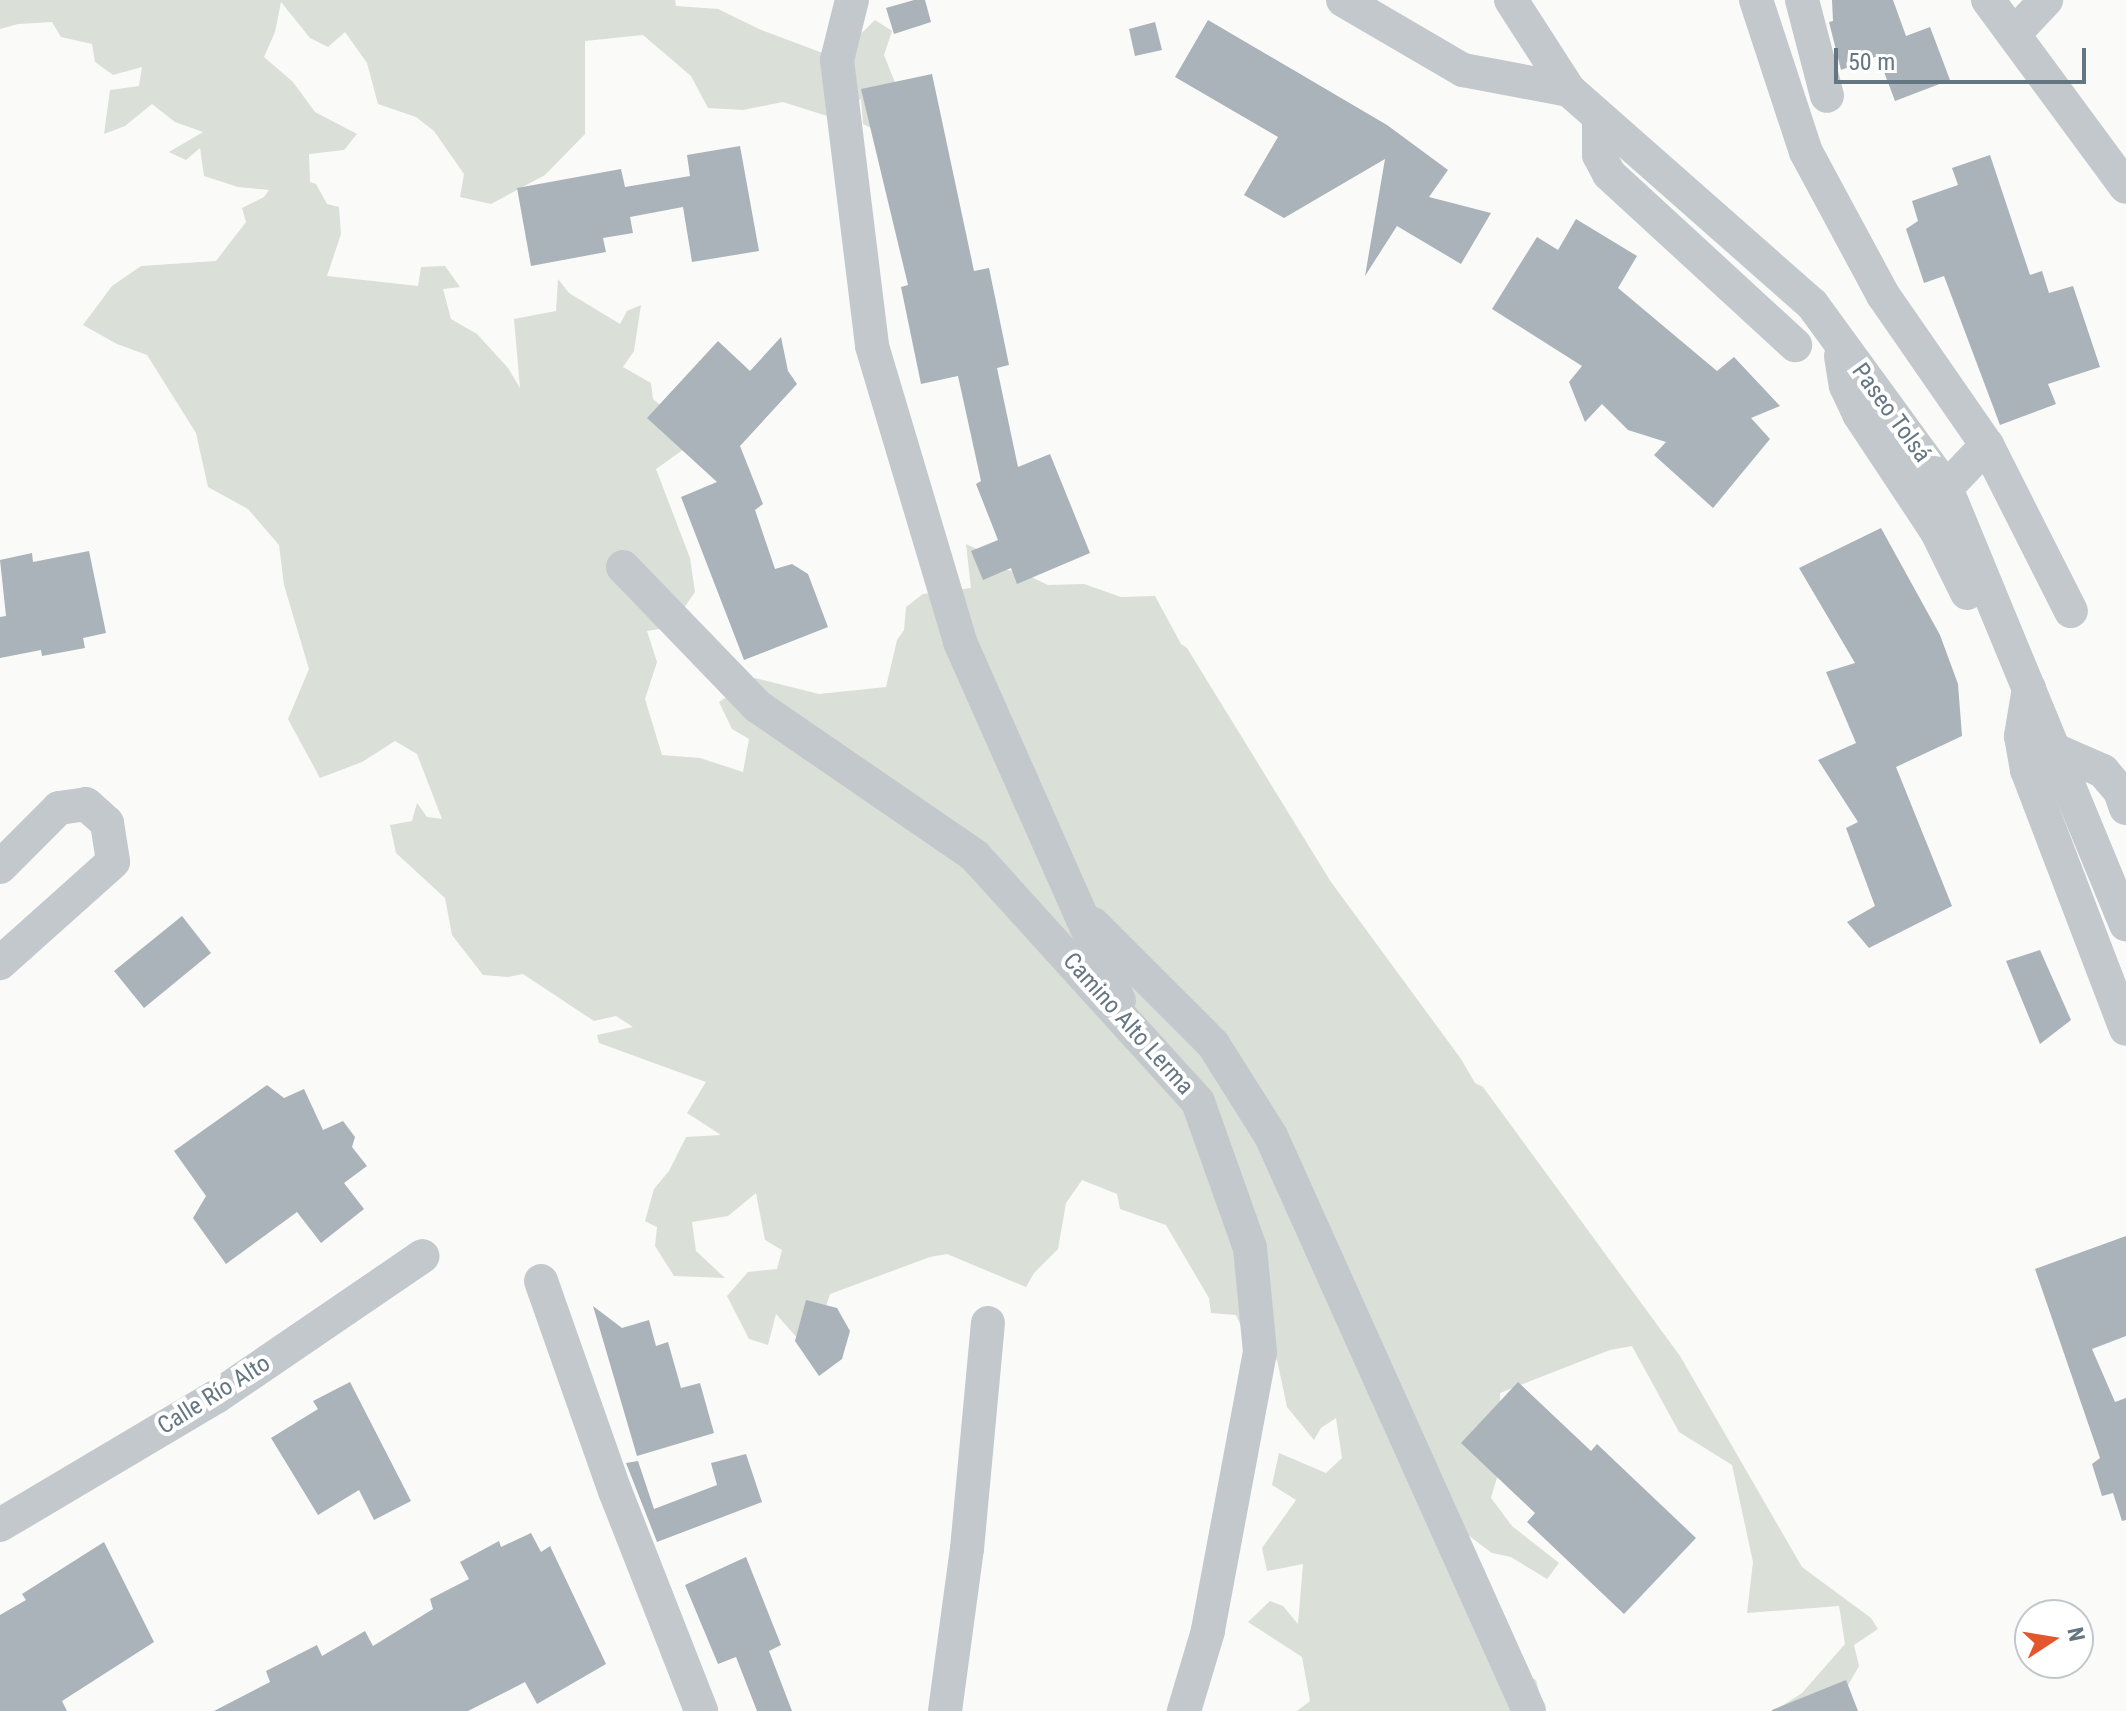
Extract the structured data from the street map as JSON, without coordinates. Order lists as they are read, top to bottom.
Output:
{
  "streets": {
    "street": ["Paseo Tolsá", "Camino Alto Lerma", "Calle Río Alto"]
  },
  "scale_bar": "50 m",
  "north": "right"
}
